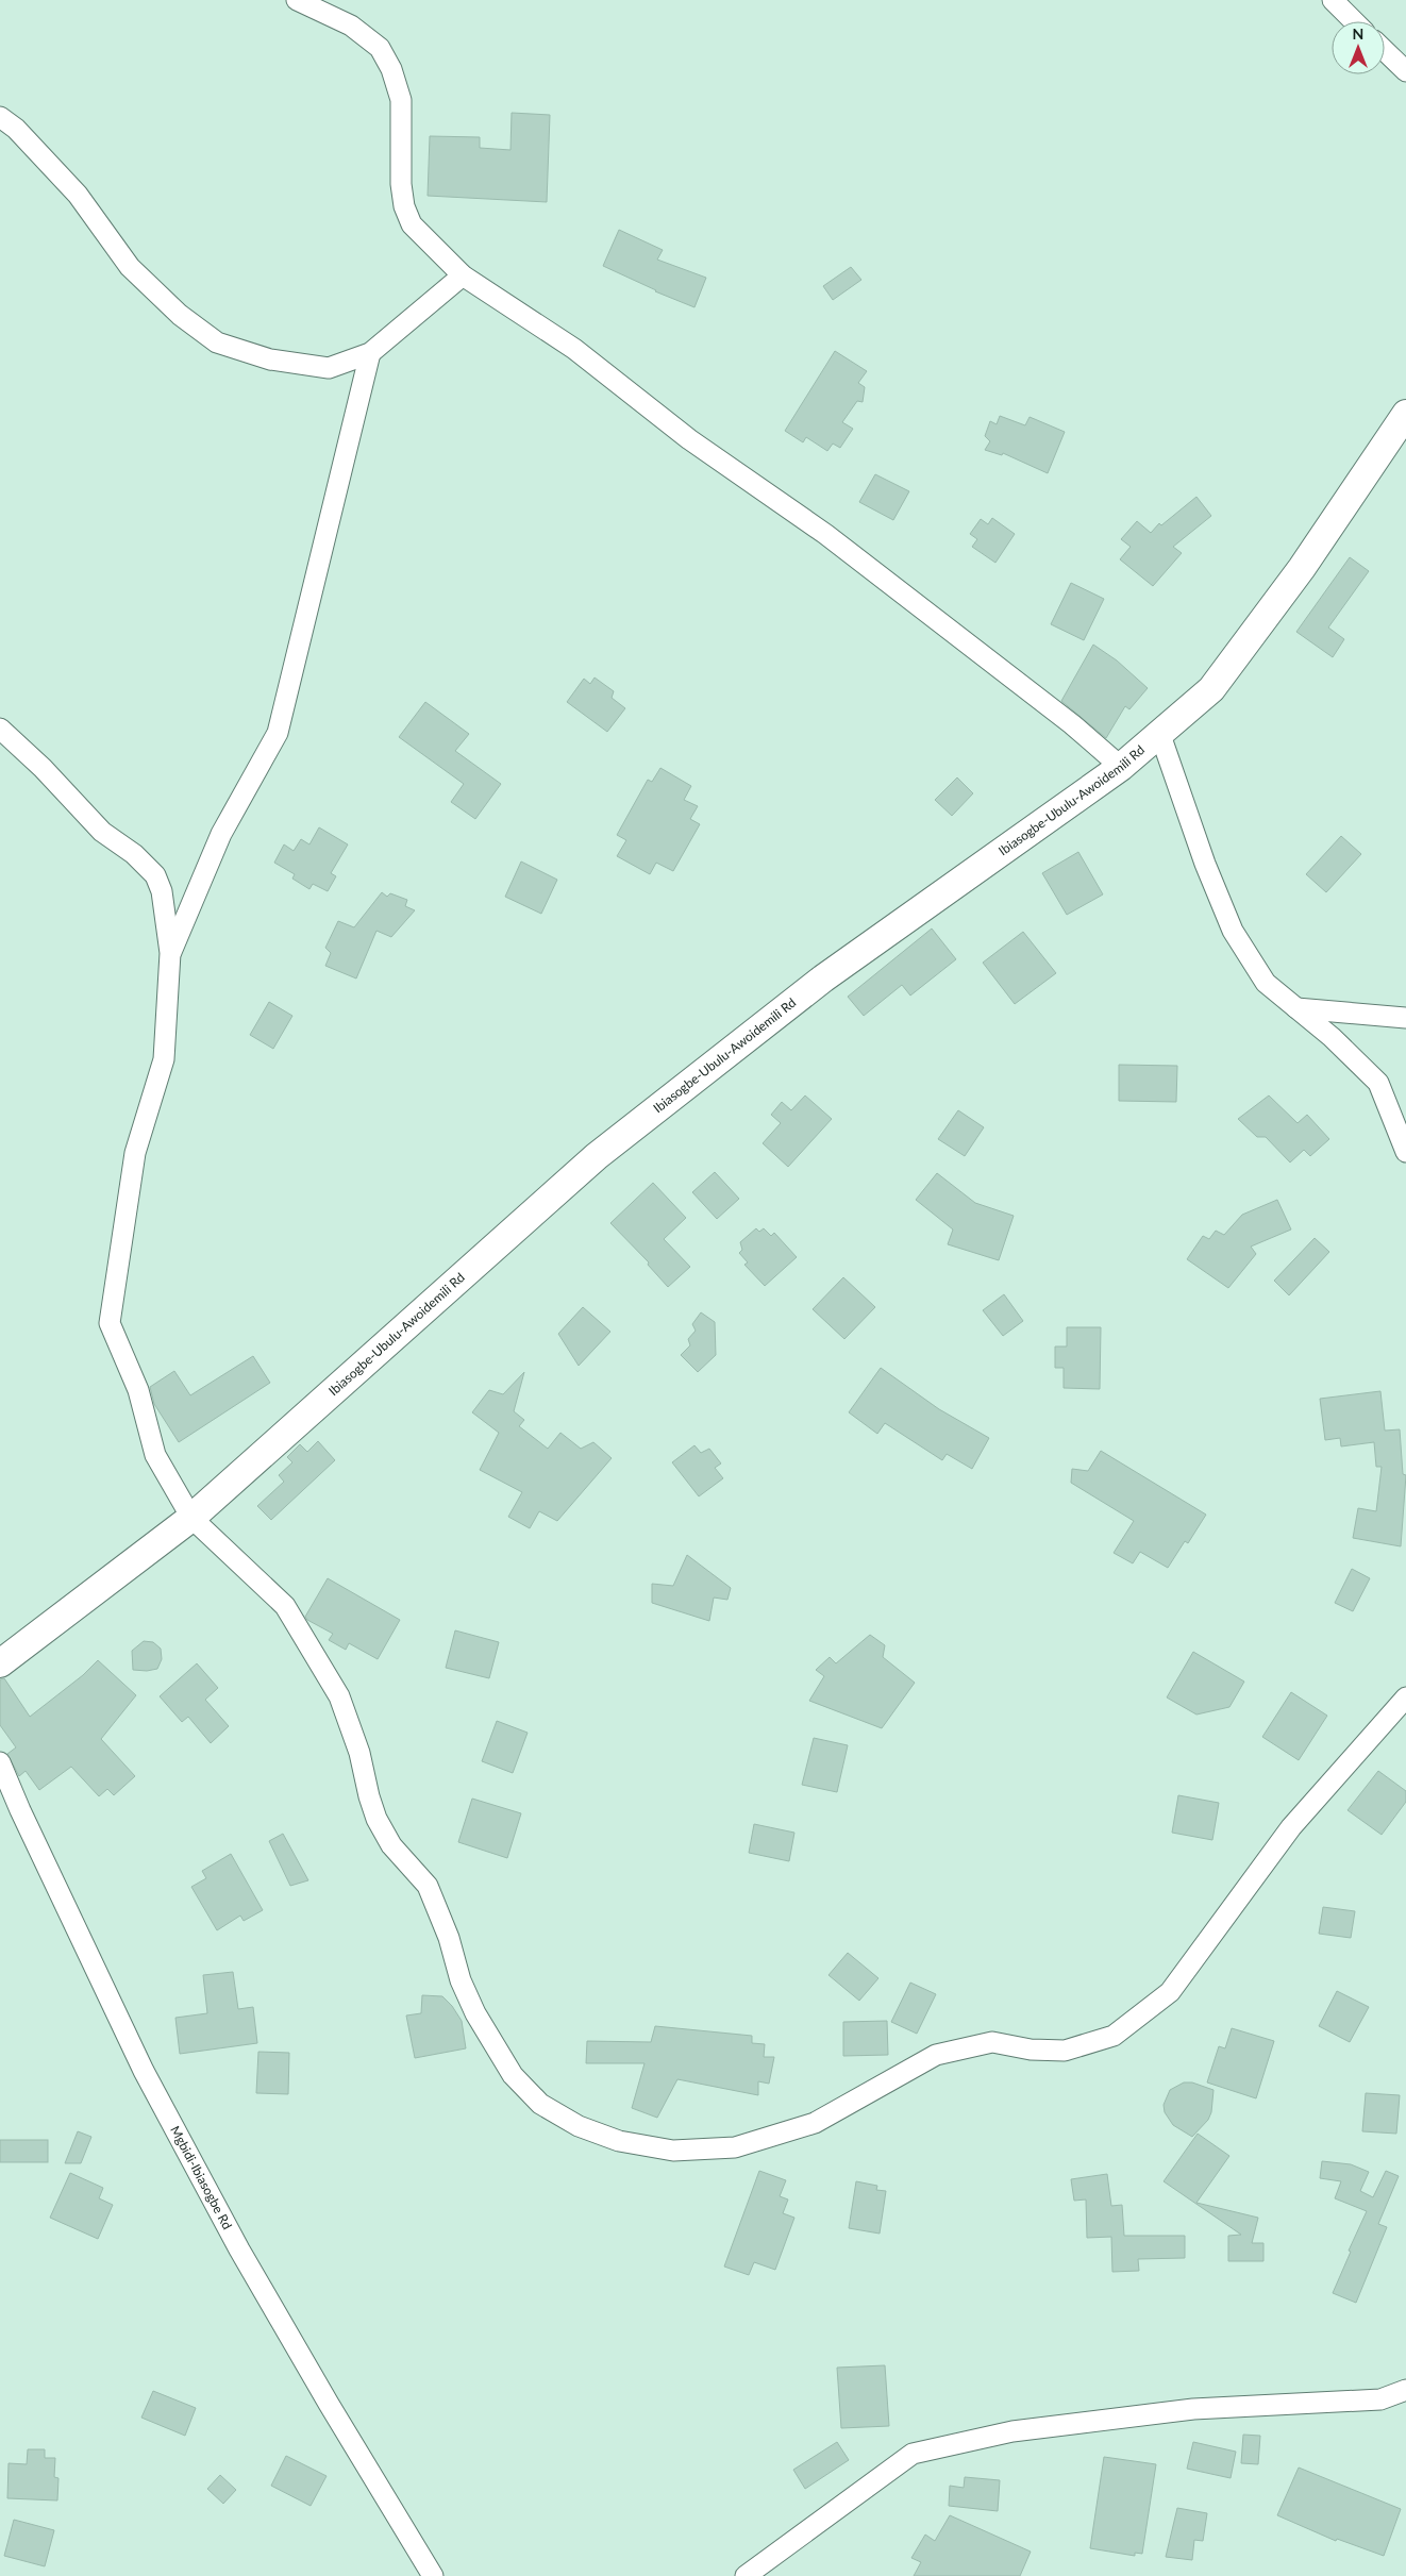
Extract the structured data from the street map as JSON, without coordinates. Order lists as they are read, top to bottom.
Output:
{
  "streets": {
    "street": ["Ibiasogbe-Ubulu-Awoidemili Rd", "Mgbidi-Ibiasogbe Rd"]
  },
  "north": "top"
}
